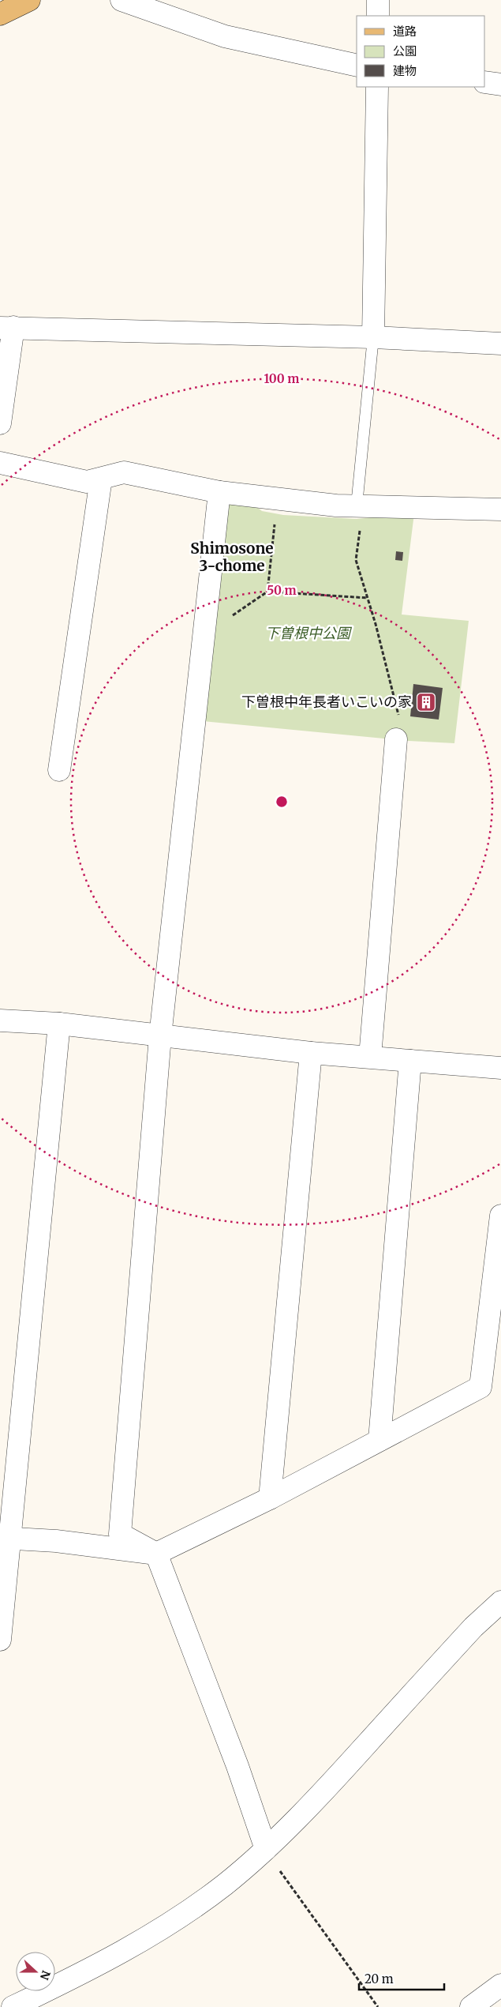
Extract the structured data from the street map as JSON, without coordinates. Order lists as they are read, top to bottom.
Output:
{
  "districts": ["Shimosone 3-chome"],
  "parks": ["下曽根中公園"],
  "places": {
    "building": ["下曽根中年長者いこいの家"]
  },
  "legend": ["道路", "公園", "建物"],
  "scale_bar": "20 m",
  "north": "right",
  "rings": ["100 m", "50 m"]
}
